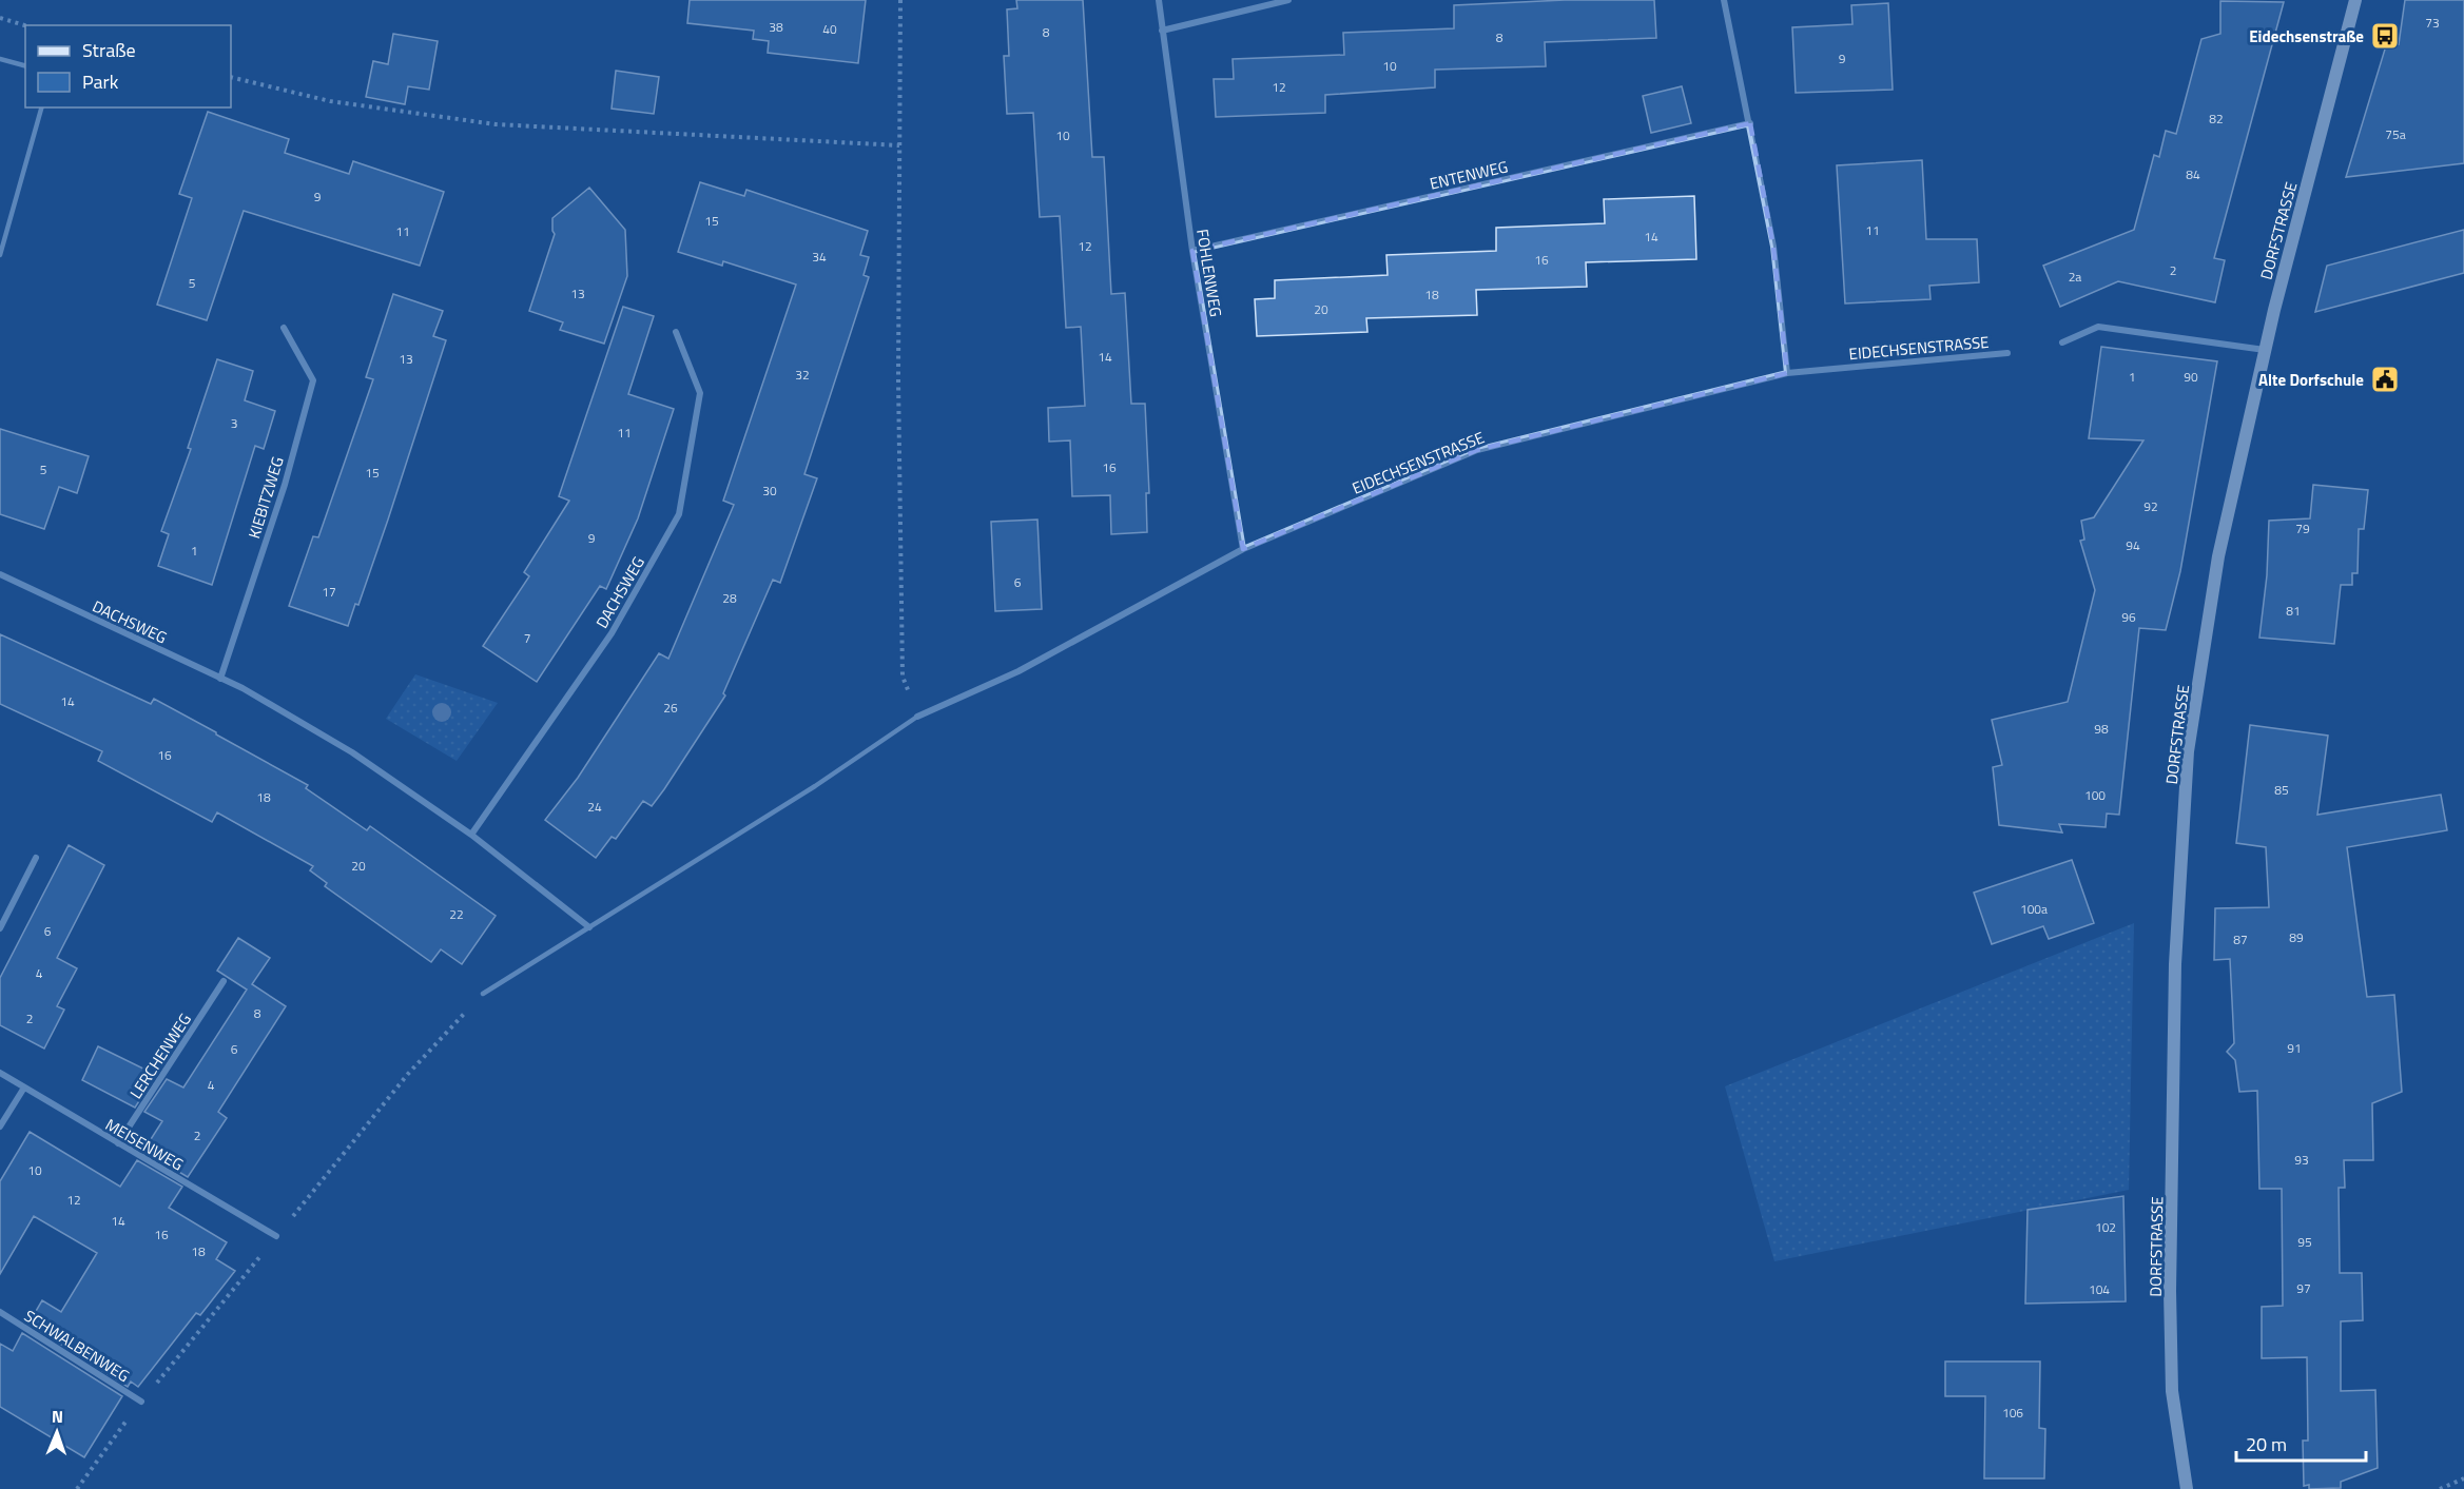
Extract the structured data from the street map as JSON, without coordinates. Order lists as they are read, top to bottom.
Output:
{
  "streets": {
    "main road": ["DORFSTRASSE"],
    "street": [
      "ENTENWEG",
      "FOHLENWEG",
      "EIDECHSENSTRASSE",
      "KIEBITZWEG",
      "DACHSWEG",
      "LERCHENWEG",
      "MEISENWEG",
      "SCHWALBENWEG"
    ]
  },
  "crossings": [
    ["ENTENWEG", "FOHLENWEG"],
    ["FOHLENWEG", "EIDECHSENSTRASSE"],
    ["KIEBITZWEG", "DACHSWEG"],
    ["LERCHENWEG", "MEISENWEG"]
  ],
  "places": {
    "bus stop": ["Eidechsenstraße"],
    "public building": ["Alte Dorfschule"]
  },
  "house_numbers": [
    "73",
    "38",
    "40",
    "8",
    "8",
    "9",
    "10",
    "12",
    "82",
    "75a",
    "10",
    "84",
    "9",
    "15",
    "11",
    "11",
    "14",
    "12",
    "34",
    "16",
    "2",
    "2a",
    "5",
    "13",
    "18",
    "20",
    "14",
    "13",
    "32",
    "1",
    "90",
    "3",
    "11",
    "16",
    "5",
    "15",
    "30",
    "92",
    "79",
    "9",
    "94",
    "1",
    "6",
    "17",
    "28",
    "81",
    "96",
    "7",
    "14",
    "26",
    "98",
    "16",
    "85",
    "100",
    "18",
    "24",
    "20",
    "100a",
    "22",
    "6",
    "89",
    "87",
    "4",
    "8",
    "2",
    "91",
    "6",
    "4",
    "2",
    "93",
    "10",
    "12",
    "14",
    "102",
    "16",
    "95",
    "18",
    "97",
    "104",
    "106"
  ],
  "legend": ["Straße", "Park"],
  "scale_bar": "20 m",
  "north": "top"
}
